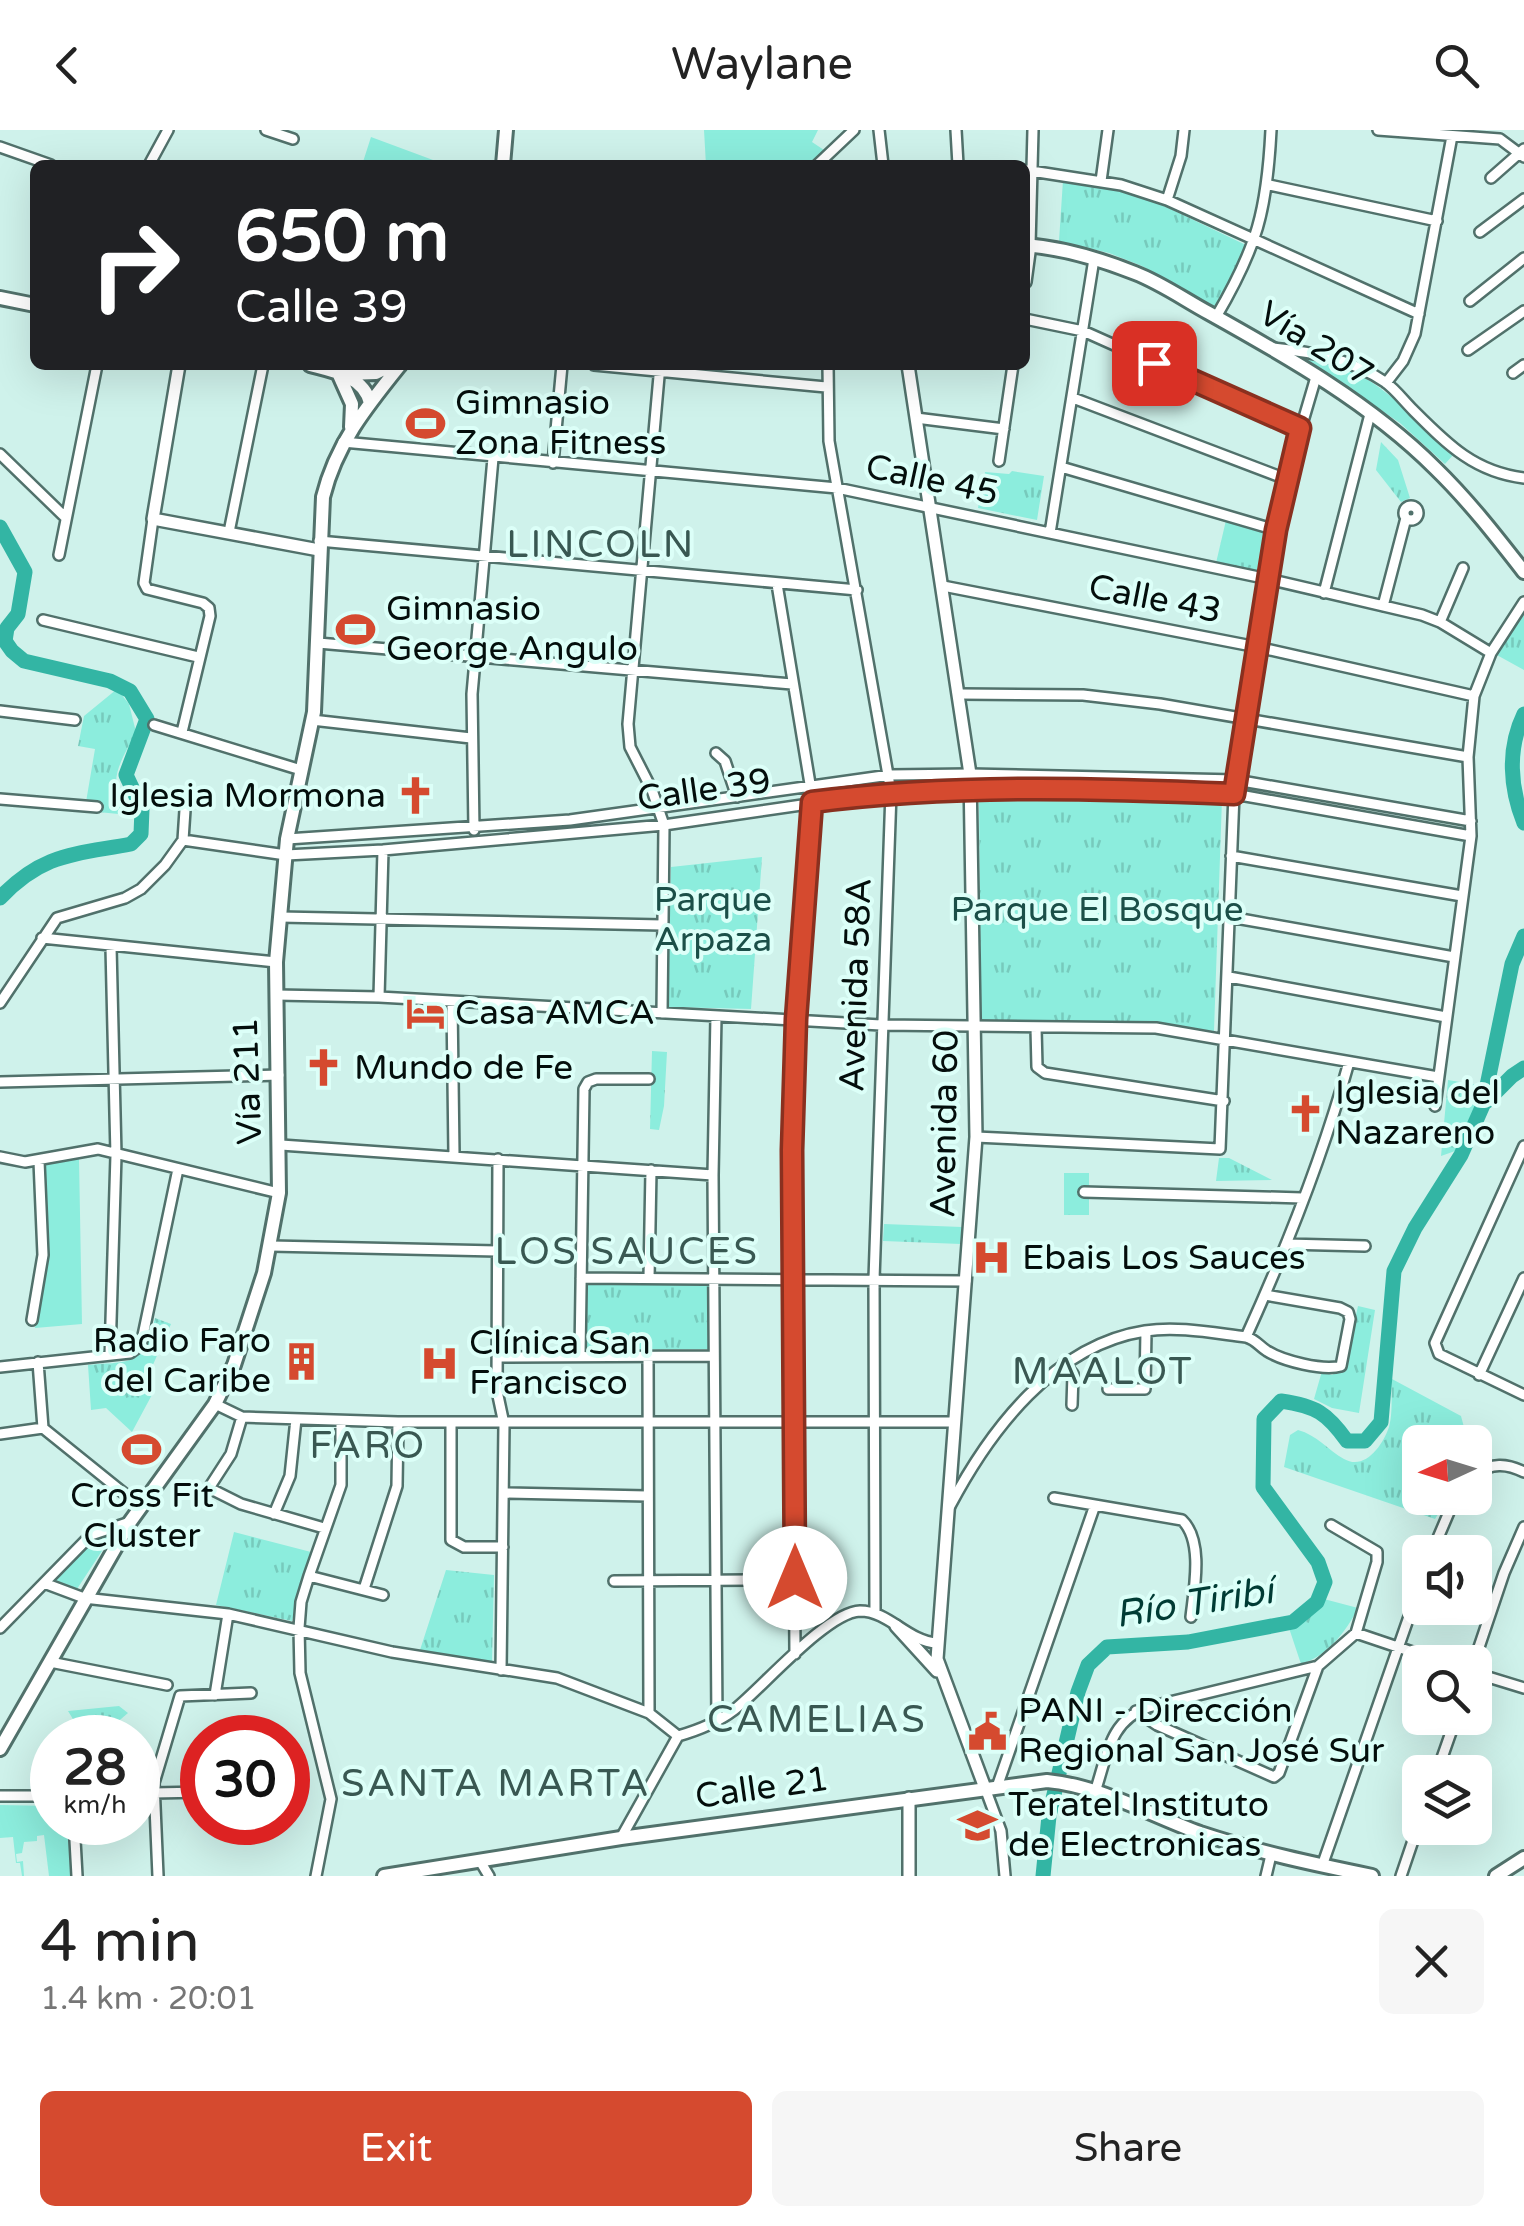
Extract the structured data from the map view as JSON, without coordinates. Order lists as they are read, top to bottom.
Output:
{
  "streets": {
    "main road": ["Vía 207", "Vía 211", "Calle 21"],
    "street": [
      "Calle 45",
      "Calle 43",
      "Calle 39",
      "Avenida 58A",
      "Avenida 60"
    ]
  },
  "crossings": [
    ["Calle 45", "Avenida 58A"],
    ["Calle 45", "Vía 211"],
    ["Calle 45", "Avenida 60"],
    ["Calle 43", "Avenida 60"],
    ["Calle 39", "Avenida 58A"],
    ["Calle 39", "Vía 211"],
    ["Calle 39", "Avenida 60"],
    ["Avenida 60", "Calle 21"]
  ],
  "districts": [
    "LINCOLN",
    "LOS SAUCES",
    "MAALOT",
    "FARO",
    "CAMELIAS",
    "SANTA MARTA"
  ],
  "water": ["Río Tiribí"],
  "parks": ["Parque Arpaza", "Parque El Bosque"],
  "places": {
    "sports": ["Gimnasio Zona Fitness", "Gimnasio George Angulo", "Cross Fit Cluster"],
    "church": ["Iglesia Mormona", "Mundo de Fe", "Iglesia del Nazareno"],
    "hotel": ["Casa AMCA"],
    "hospital": ["Ebais Los Sauces", "Clínica San Francisco"],
    "building": ["Radio Faro del Caribe"],
    "public building": ["PANI - Dirección Regional San José Sur"],
    "school or university": ["Teratel Instituto de Electronicas"]
  },
  "north": "left",
  "page": {
    "header": "Waylane",
    "turn": ["650 m", "Calle 39"],
    "speed": "28 km/h",
    "limit": "30",
    "heading": ["4 min", "1.4 km · 20:01"],
    "buttons": ["Exit", "Share"]
  }
}
